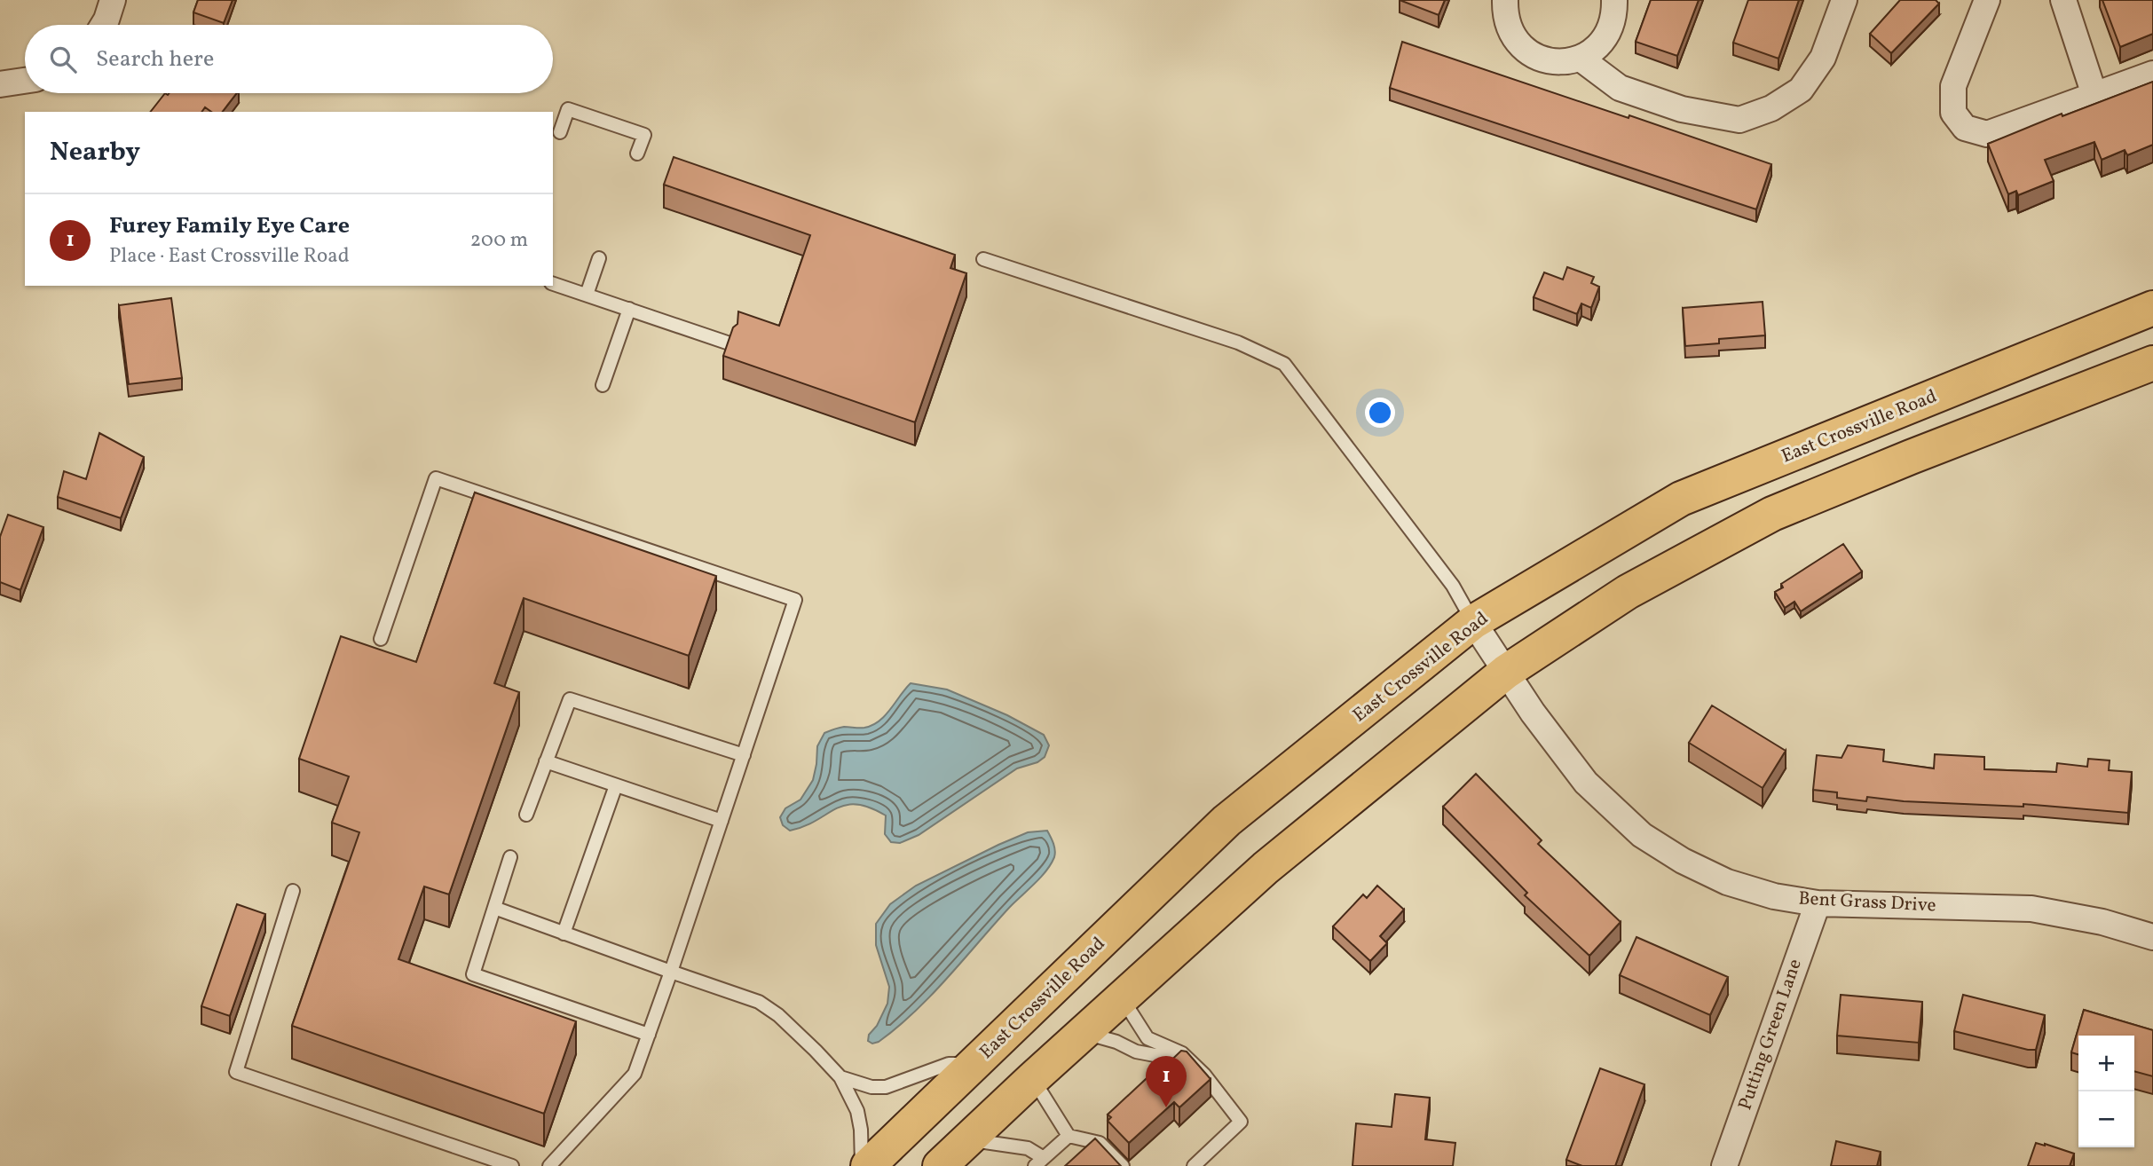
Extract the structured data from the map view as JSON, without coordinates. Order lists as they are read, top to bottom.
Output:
{
  "streets": {
    "main road": ["East Crossville Road"],
    "street": ["Bent Grass Drive", "Putting Green Lane"]
  },
  "crossings": [
    ["East Crossville Road", "Bent Grass Drive"],
    ["Bent Grass Drive", "Putting Green Lane"]
  ],
  "page": {
    "search": "Search here",
    "heading": "Nearby",
    "list": [
      {
        "mark": "1",
        "name": "Furey Family Eye Care",
        "note": "Place · East Crossville Road",
        "value": "200 m"
      }
    ],
    "map_buttons": ["+", "−"],
    "pins": "1"
  }
}
